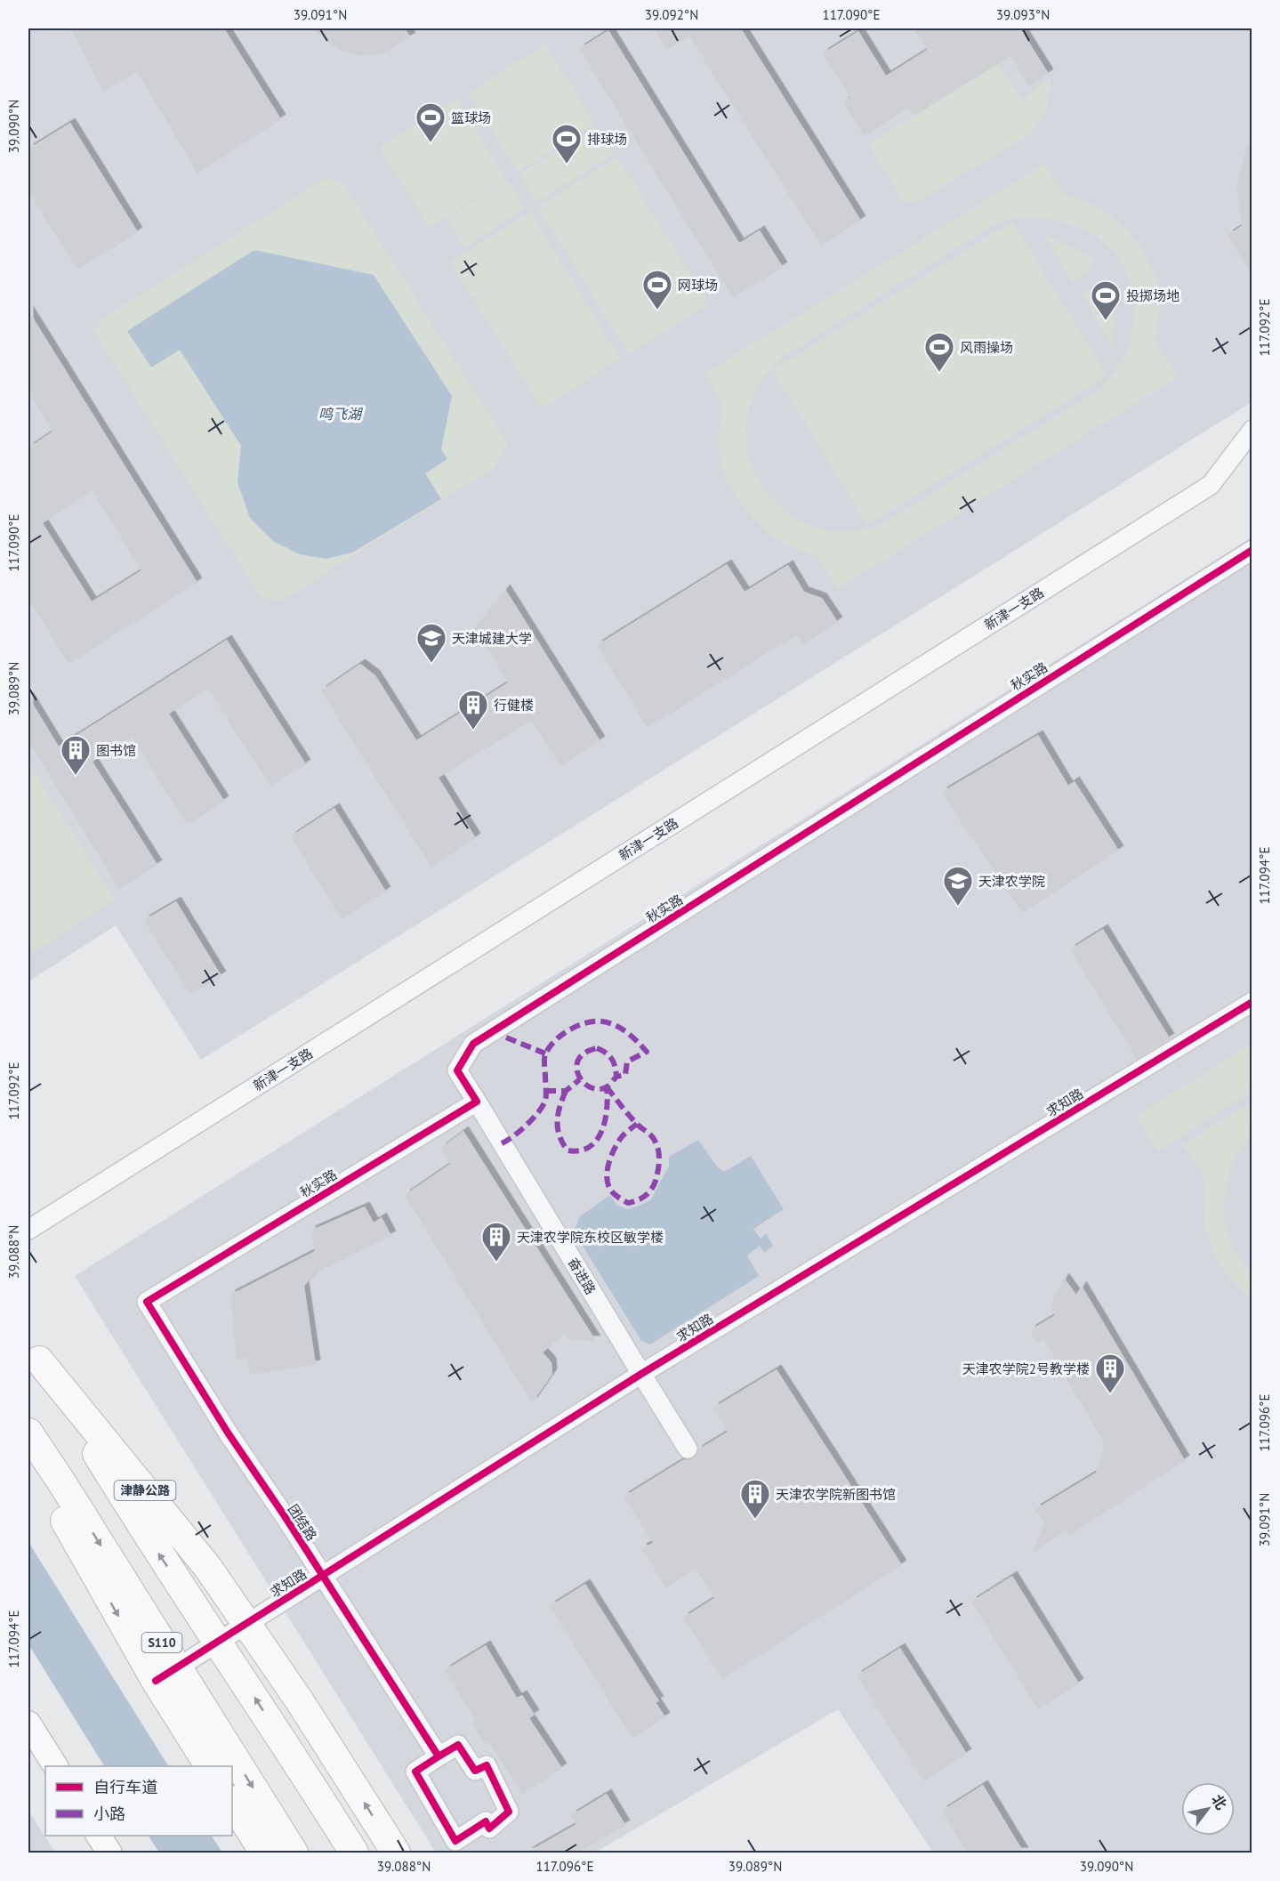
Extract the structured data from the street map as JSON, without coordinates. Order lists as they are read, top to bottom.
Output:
{
  "streets": {
    "highway": ["津静公路", "S110"],
    "street": [
      "新津一支路",
      "秋实路",
      "求知路",
      "奋进路",
      "团结路"
    ]
  },
  "crossings": [
    ["秋实路", "奋进路"],
    ["秋实路", "团结路"],
    ["求知路", "奋进路"],
    ["求知路", "津静公路"],
    ["求知路", "团结路"],
    ["求知路", "S110"]
  ],
  "water": ["鸣飞湖"],
  "places": {
    "sports": [
      "篮球场",
      "排球场",
      "网球场",
      "投掷场地",
      "风雨操场"
    ],
    "school or university": ["天津城建大学", "天津农学院"],
    "building": [
      "行健楼",
      "图书馆",
      "天津农学院东校区敏学楼",
      "天津农学院2号教学楼",
      "天津农学院新图书馆"
    ]
  },
  "legend": ["自行车道", "小路"],
  "north": "top right",
  "coordinates": [
    "39.091°N",
    "39.092°N",
    "117.090°E",
    "39.093°N",
    "39.090°N",
    "117.092°E",
    "39.089°N",
    "117.094°E",
    "39.088°N",
    "117.096°E"
  ]
}
